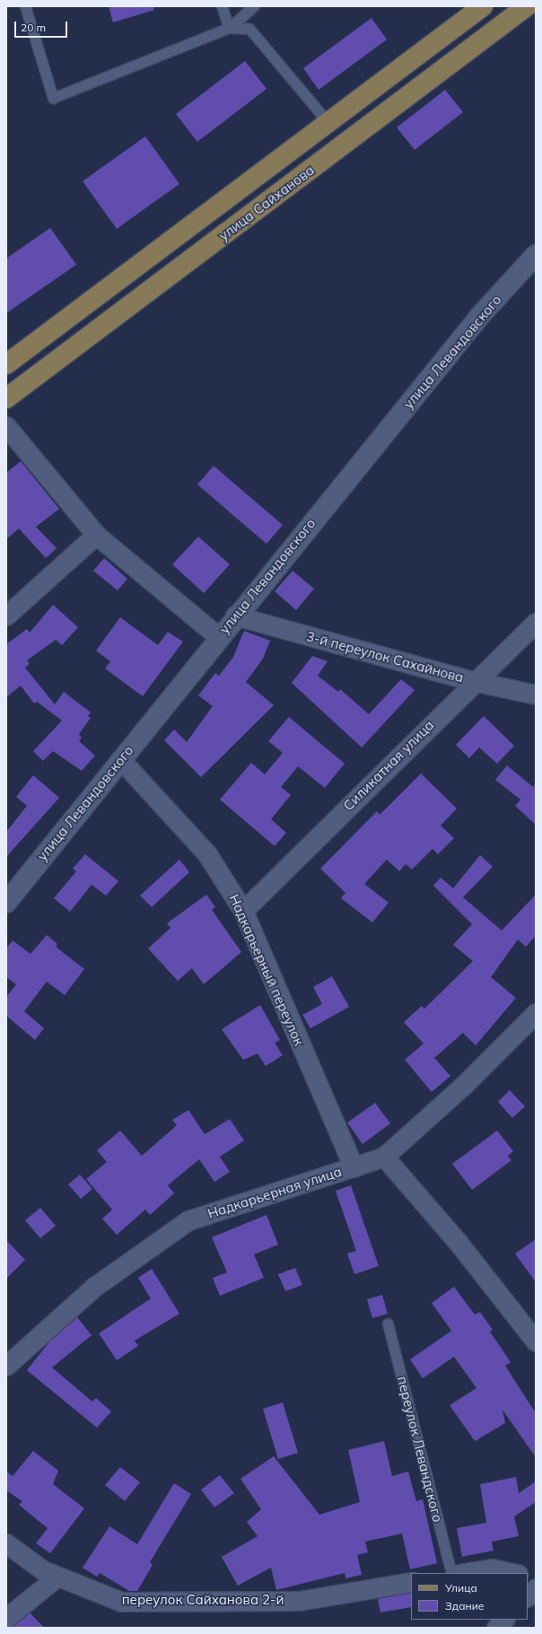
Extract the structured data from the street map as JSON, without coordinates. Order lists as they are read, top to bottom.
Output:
{
  "streets": {
    "main road": ["улица Сайханова"],
    "street": [
      "улица Левандовского",
      "3-й переулок Сахайнова",
      "Силикатная улица",
      "Надкарьерный переулок",
      "Надкарьерная улица",
      "переулок Сайханова 2-й"
    ],
    "lane": ["переулок Левандского"]
  },
  "crossings": [
    ["улица Левандовского", "3-й переулок Сахайнова"],
    ["улица Левандовского", "Надкарьерный переулок"],
    ["3-й переулок Сахайнова", "Силикатная улица"],
    ["Силикатная улица", "Надкарьерный переулок"],
    ["Надкарьерный переулок", "Надкарьерная улица"]
  ],
  "legend": ["Улица", "Здание"],
  "scale_bar": "20 m"
}
